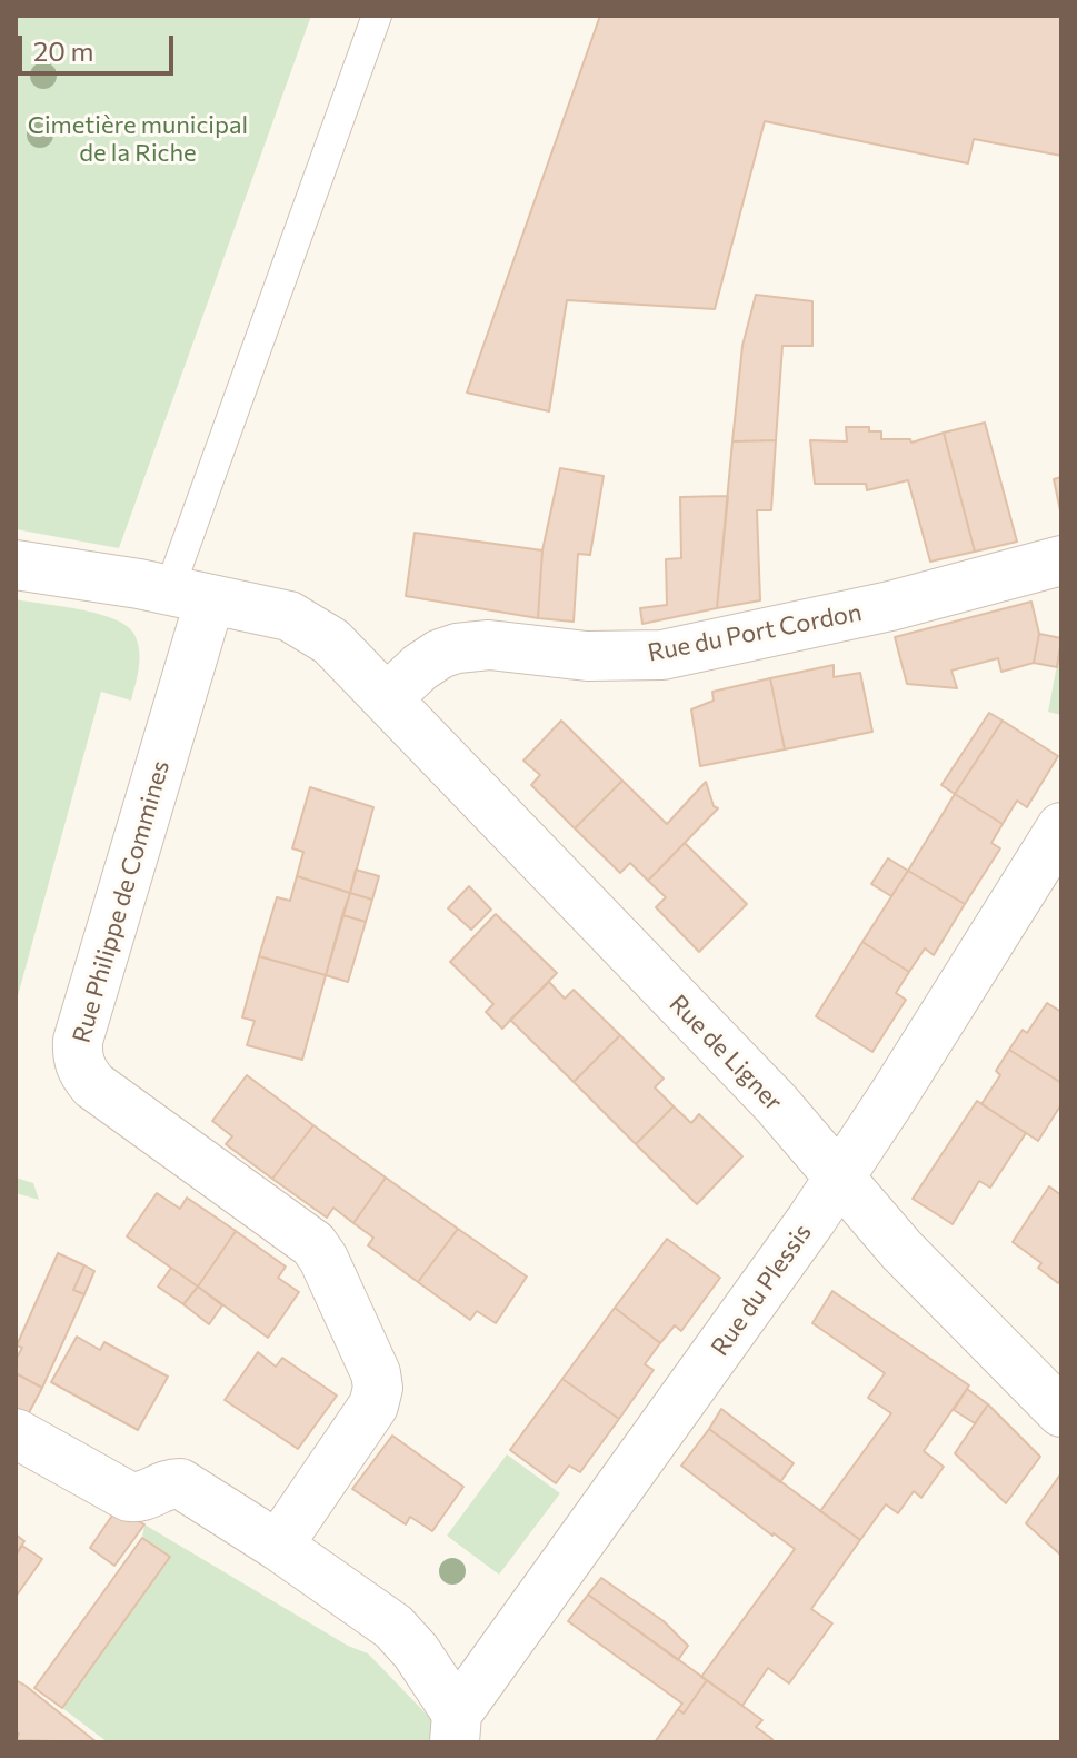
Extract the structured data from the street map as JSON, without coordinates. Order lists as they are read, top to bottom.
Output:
{
  "streets": {
    "street": [
      "Rue du Port Cordon",
      "Rue Philippe de Commines",
      "Rue de Ligner",
      "Rue du Plessis"
    ]
  },
  "crossings": [
    ["Rue du Port Cordon", "Rue de Ligner"],
    ["Rue de Ligner", "Rue du Plessis"]
  ],
  "parks": ["Cimetière municipal de la Riche"],
  "scale_bar": "20 m"
}
